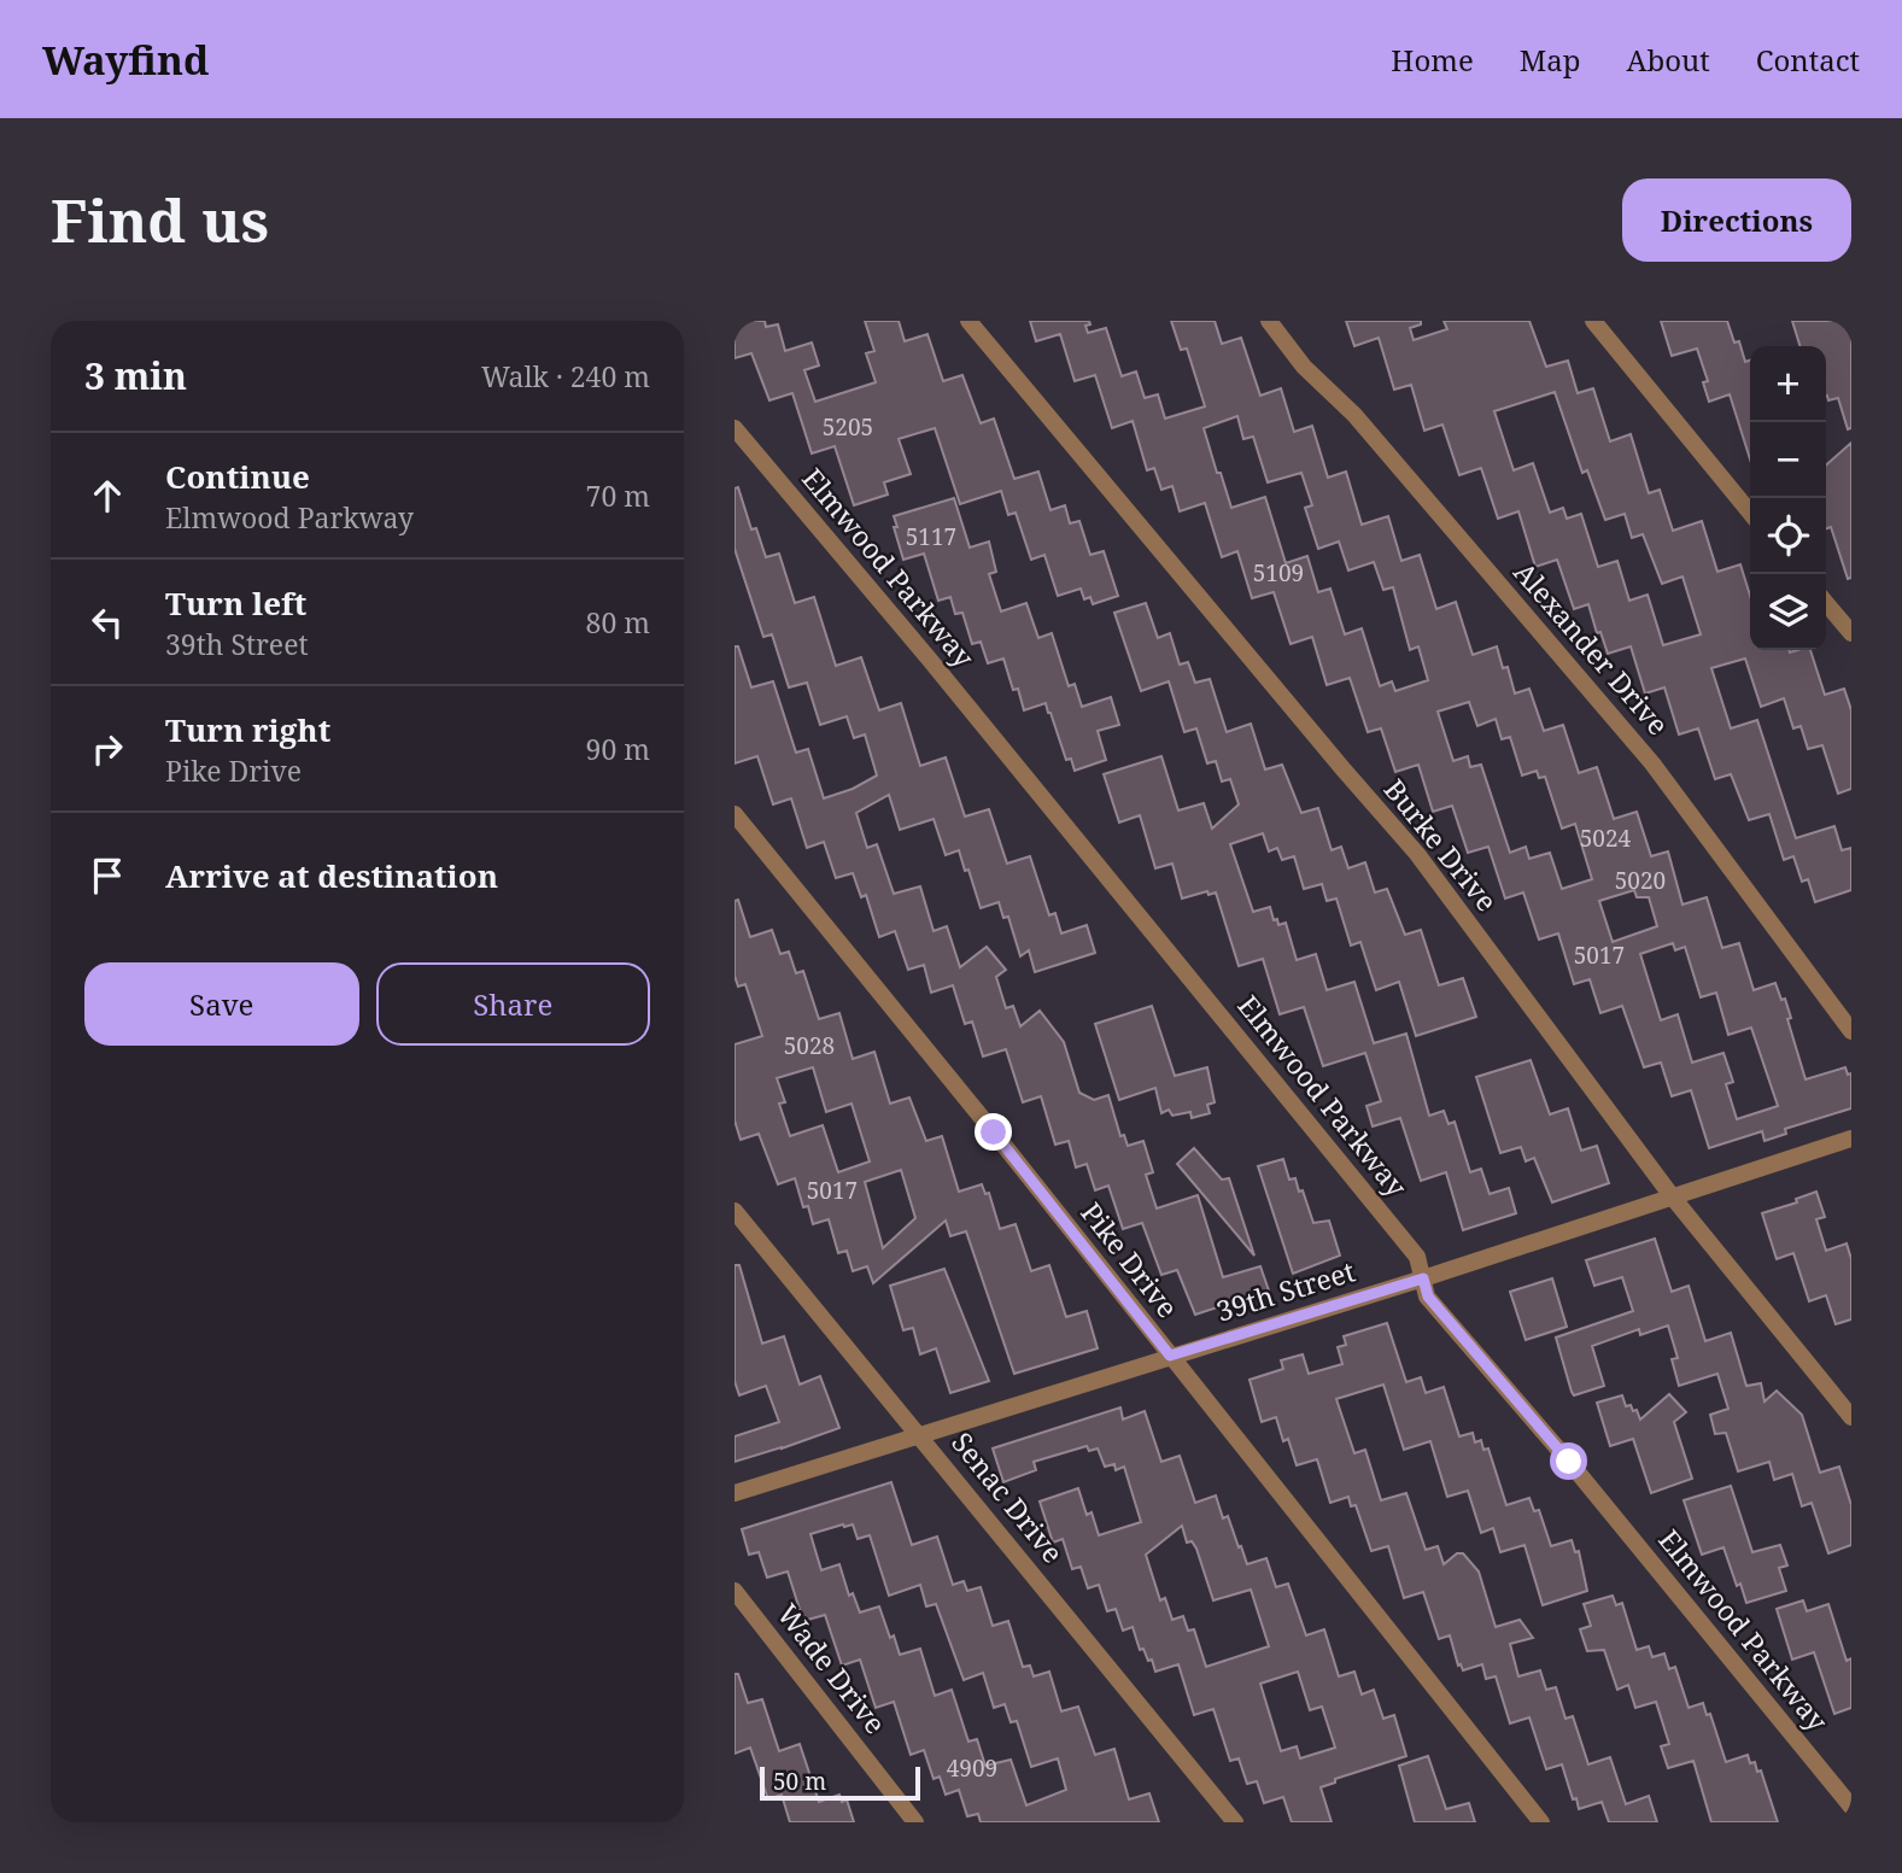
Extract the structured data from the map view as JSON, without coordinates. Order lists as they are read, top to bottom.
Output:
{
  "streets": {
    "street": [
      "Elmwood Parkway",
      "Alexander Drive",
      "Burke Drive",
      "Pike Drive",
      "39th Street",
      "Senac Drive",
      "Wade Drive"
    ]
  },
  "crossings": [
    ["Elmwood Parkway", "39th Street"],
    ["Burke Drive", "39th Street"],
    ["Pike Drive", "39th Street"],
    ["39th Street", "Senac Drive"]
  ],
  "house_numbers": [
    "5205",
    "5117",
    "5109",
    "5024",
    "5020",
    "5017",
    "5028",
    "5017",
    "4909"
  ],
  "scale_bar": "50 m",
  "page": {
    "header": "Wayfind",
    "nav": [
      "Home",
      "Map",
      "About",
      "Contact"
    ],
    "buttons": [
      "Directions",
      ["Save", "Share"]
    ],
    "title": "Find us",
    "heading": ["3 min", "Walk · 240 m"],
    "map_buttons": ["+", "−"],
    "list": [
      ["Continue", "Elmwood Parkway", "70 m"],
      ["Turn left", "39th Street", "80 m"],
      ["Turn right", "Pike Drive", "90 m"],
      "Arrive at destination"
    ],
    "scale": "50 m"
  }
}
